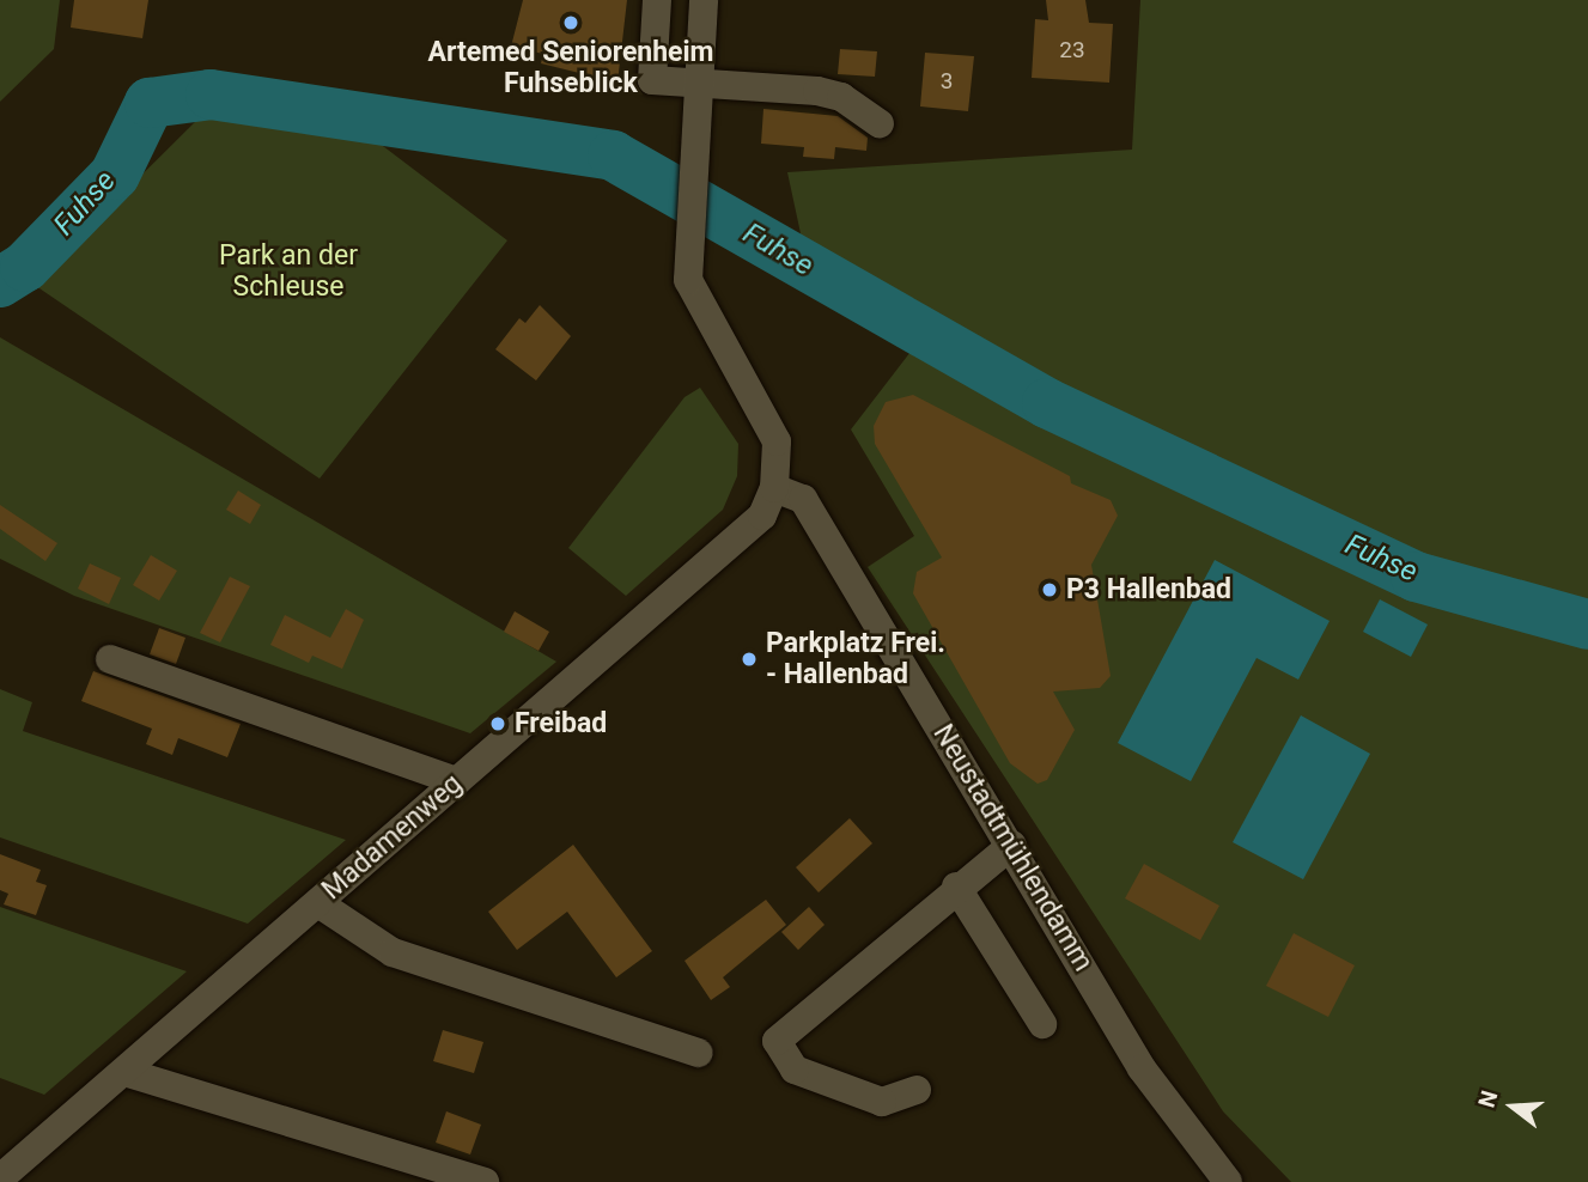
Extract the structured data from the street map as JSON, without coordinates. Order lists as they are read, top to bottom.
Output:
{
  "streets": {
    "street": ["Madamenweg", "Neustadtmühlendamm"]
  },
  "crossings": [
    ["Madamenweg", "Neustadtmühlendamm"]
  ],
  "water": ["Fuhse"],
  "parks": ["Park an der Schleuse"],
  "places": [
    "Artemed Seniorenheim Fuhseblick",
    "P3 Hallenbad",
    "Parkplatz Frei. - Hallenbad",
    "Freibad"
  ],
  "house_numbers": ["23", "3"],
  "north": "left"
}
